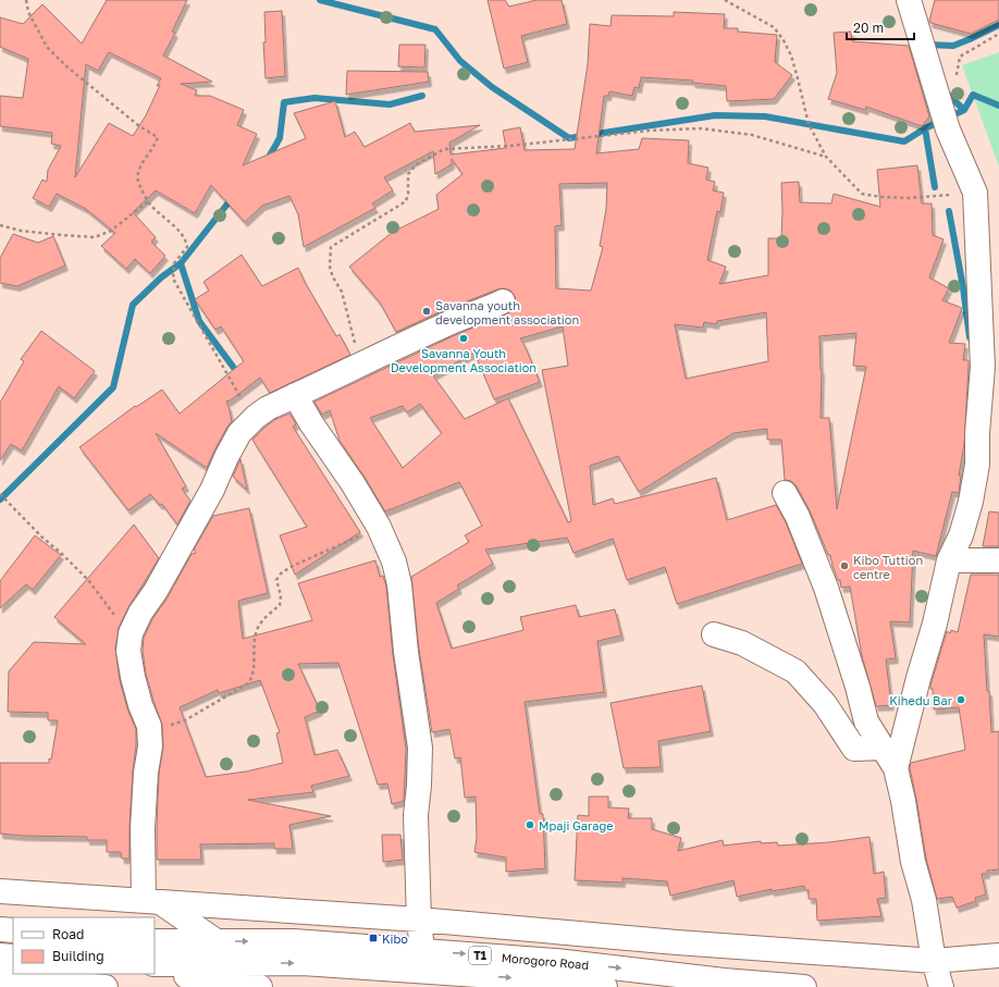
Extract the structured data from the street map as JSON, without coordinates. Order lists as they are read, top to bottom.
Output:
{
  "streets": {
    "main road": ["T1", "Morogoro Road"]
  },
  "places": {
    "other": [
      "Savanna youth development association",
      "Savanna Youth Development Association",
      "Kibo Tuttion centre",
      "Kihedu Bar",
      "Mpaji Garage"
    ],
    "transit": ["Kibo"]
  },
  "legend": ["Road", "Building"],
  "scale_bar": "20 m"
}
